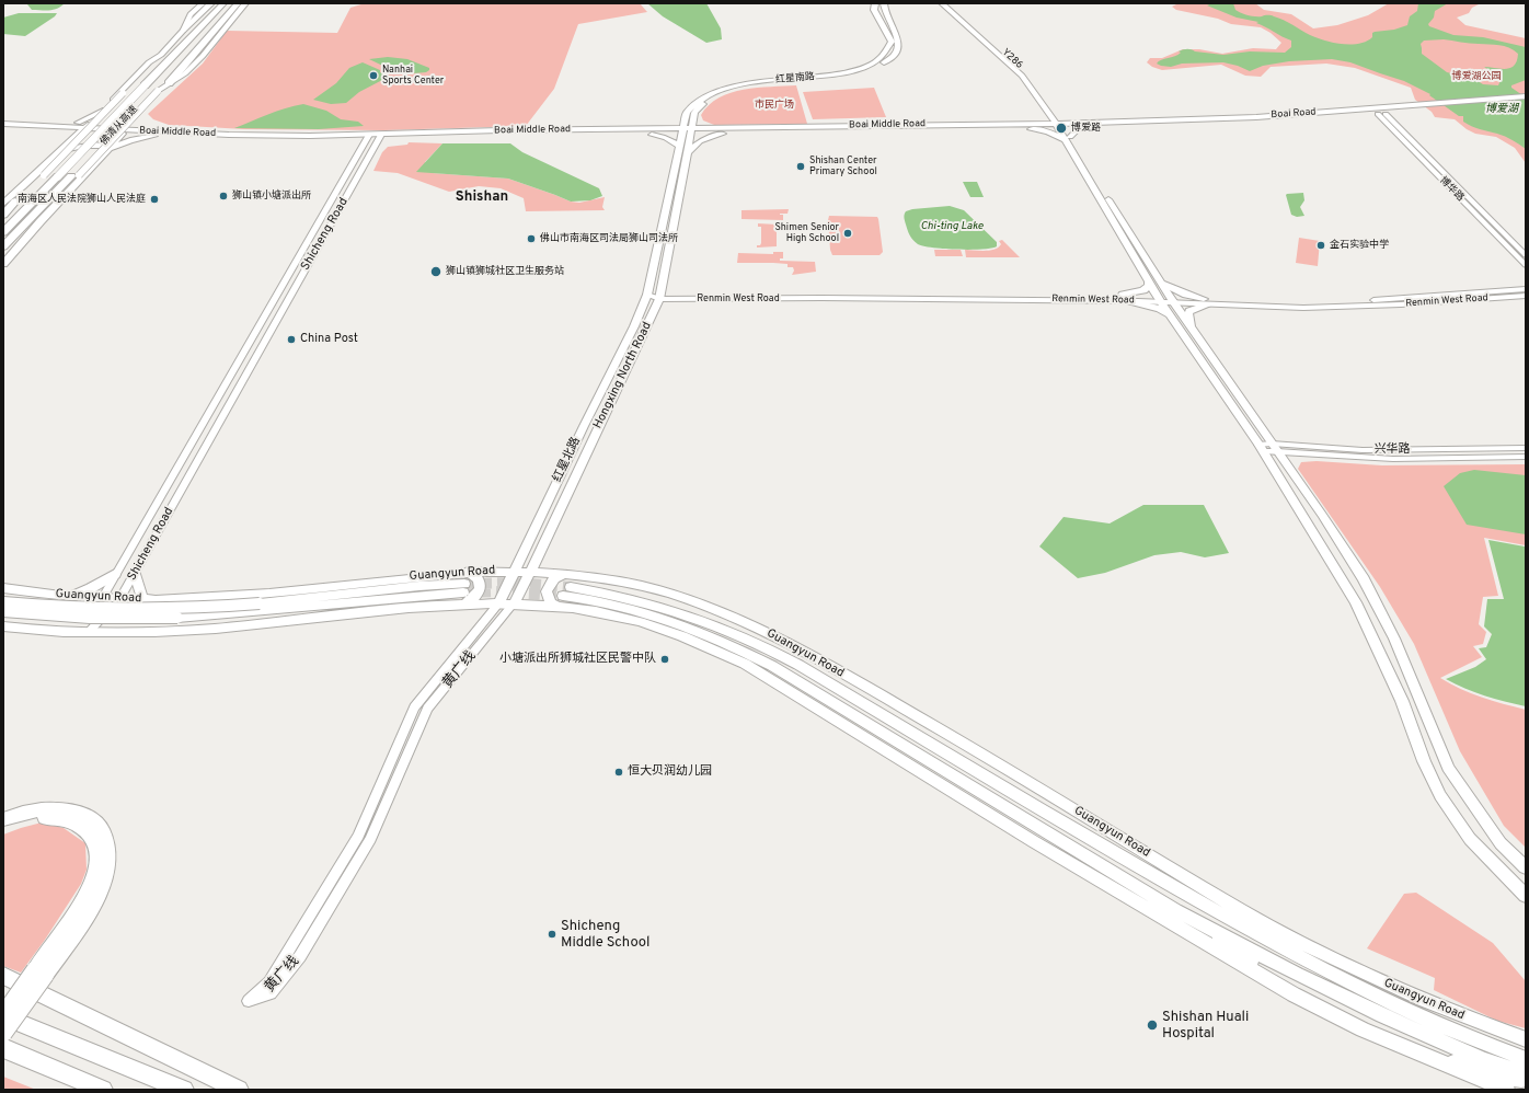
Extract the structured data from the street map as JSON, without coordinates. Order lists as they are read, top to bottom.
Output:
{
  "streets": {
    "highway": ["佛清从高速"],
    "main road": [
      "Y286",
      "红星南路",
      "Boai Road",
      "Boai Middle Road",
      "Hongxing North Road",
      "红星北路",
      "Guangyun Road"
    ],
    "street": [
      "博华路",
      "Shicheng Road",
      "Renmin West Road",
      "兴华路",
      "黄广线"
    ]
  },
  "crossings": [
    ["Y286", "Boai Road"],
    ["Y286", "Boai Middle Road"],
    ["Boai Road", "Boai Middle Road"],
    ["Boai Road", "博华路"],
    ["Boai Middle Road", "Shicheng Road"],
    ["Boai Middle Road", "Hongxing North Road"],
    ["Shicheng Road", "Guangyun Road"],
    ["Renmin West Road", "Hongxing North Road"],
    ["Hongxing North Road", "Guangyun Road"],
    ["Hongxing North Road", "黄广线"],
    ["红星北路", "Guangyun Road"],
    ["红星北路", "黄广线"]
  ],
  "districts": ["Shishan"],
  "water": ["博爱湖", "Chi-ting Lake"],
  "parks": ["博爱湖公园", "市民广场"],
  "places": [
    "Nanhai Sports Center",
    "博爱路",
    "Shishan Center Primary School",
    "狮山镇小塘派出所",
    "南海区人民法院狮山人民法庭",
    "Shimen Senior High School",
    "佛山市南海区司法局狮山司法所",
    "金石实验中学",
    "狮山镇狮城社区卫生服务站",
    "China Post",
    "小塘派出所狮城社区民警中队",
    "恒大·贝润幼儿园",
    "Shicheng Middle School",
    "Shishan Huali Hospital"
  ]
}
